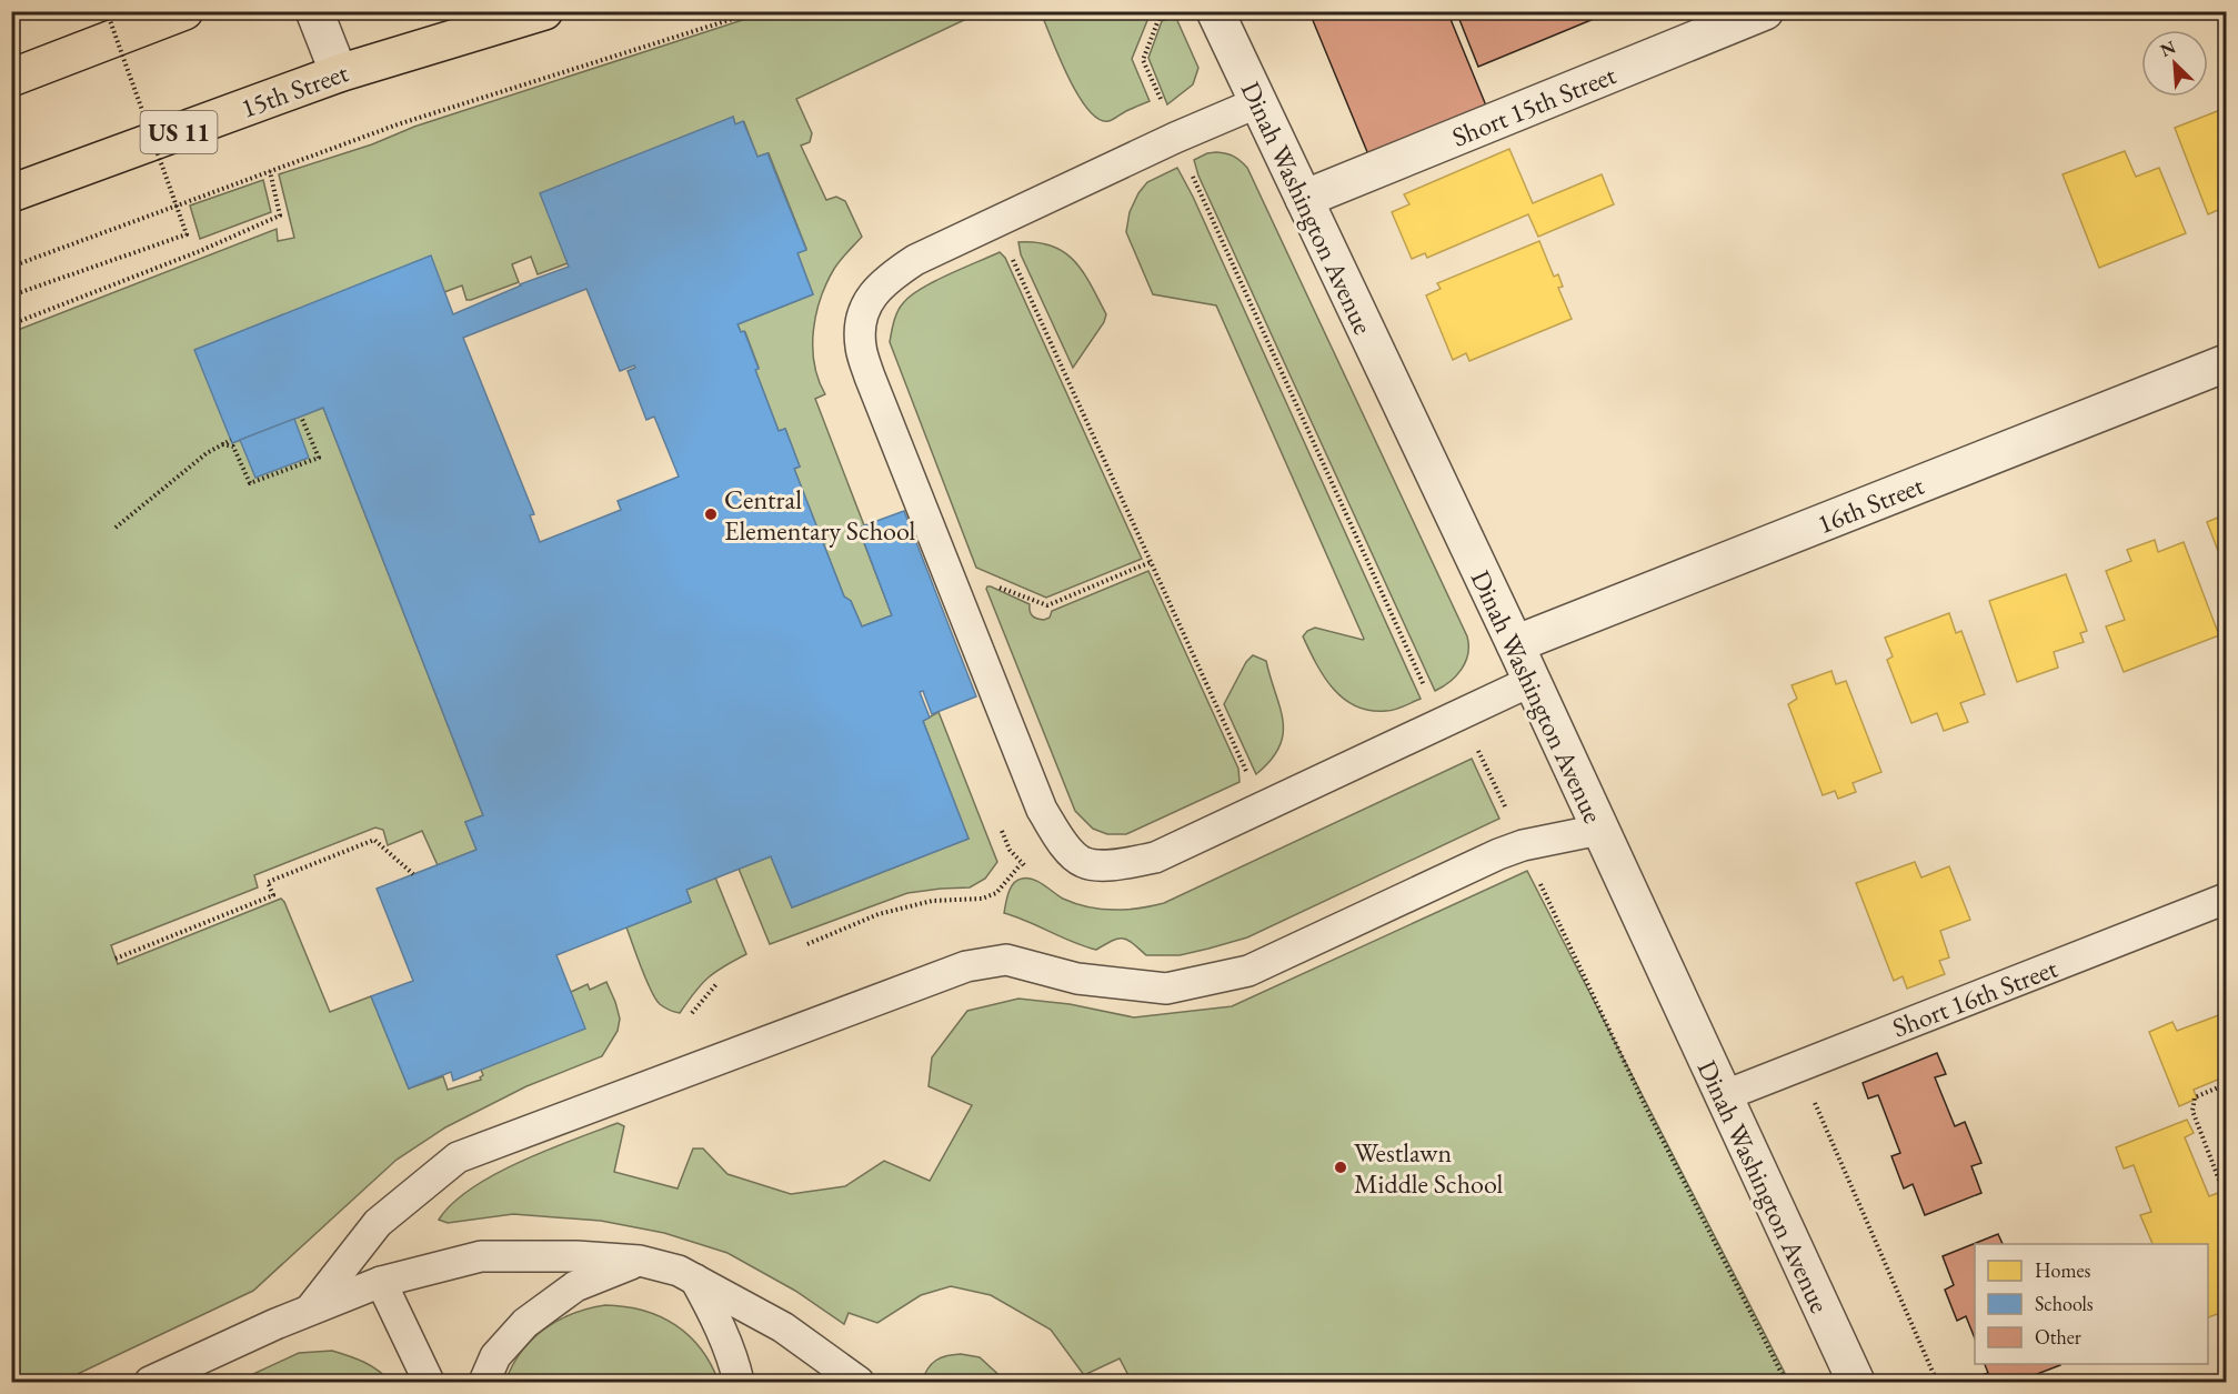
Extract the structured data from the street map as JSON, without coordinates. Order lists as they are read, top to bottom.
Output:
{
  "streets": {
    "main road": ["15th Street", "US 11"],
    "street": ["Short 15th Street", "Dinah Washington Avenue", "16th Street"],
    "lane": ["Short 16th Street"]
  },
  "crossings": [
    ["Short 15th Street", "Dinah Washington Avenue"],
    ["Dinah Washington Avenue", "16th Street"],
    ["Dinah Washington Avenue", "Short 16th Street"]
  ],
  "places": ["Central Elementary School", "Westlawn Middle School"],
  "legend": ["Homes", "Schools", "Other"],
  "north": "top left"
}
